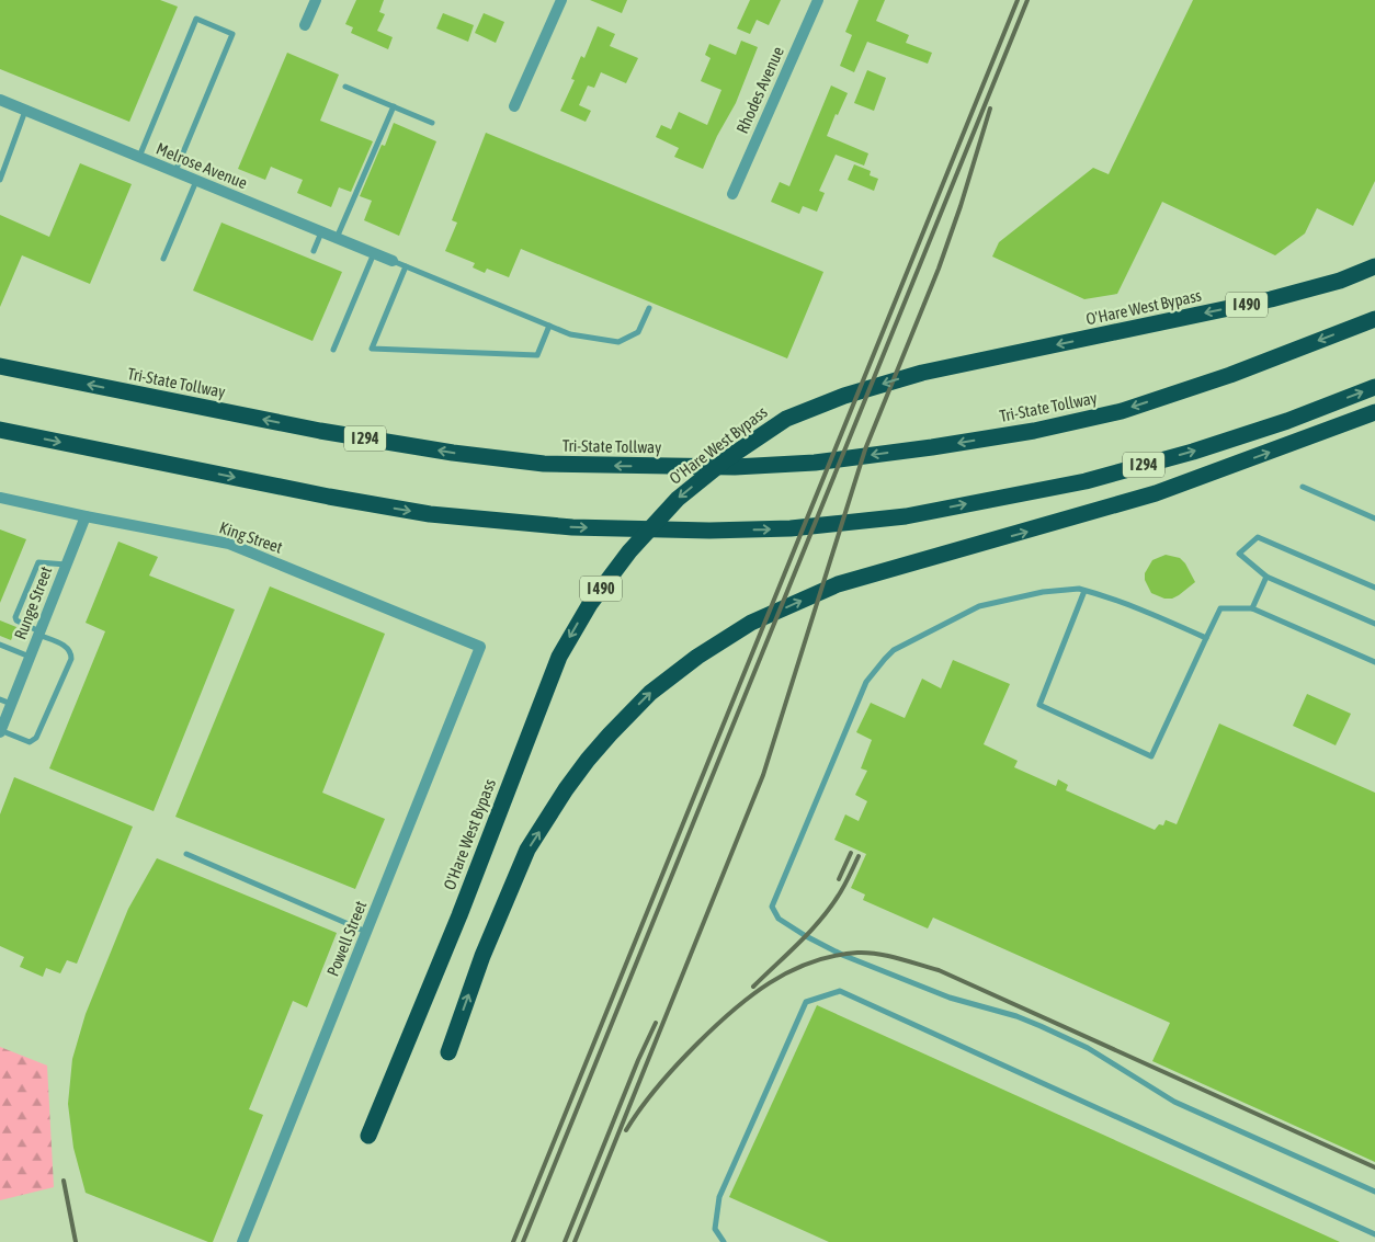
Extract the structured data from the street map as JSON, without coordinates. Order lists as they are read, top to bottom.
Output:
{
  "streets": {
    "highway": [
      "I 490",
      "O'Hare West Bypass",
      "Tri-State Tollway",
      "I 294"
    ],
    "street": [
      "Rhodes Avenue",
      "Melrose Avenue",
      "King Street",
      "Runge Street",
      "Powell Street"
    ]
  },
  "crossings": [
    ["King Street", "Runge Street"],
    ["King Street", "Powell Street"]
  ]
}
